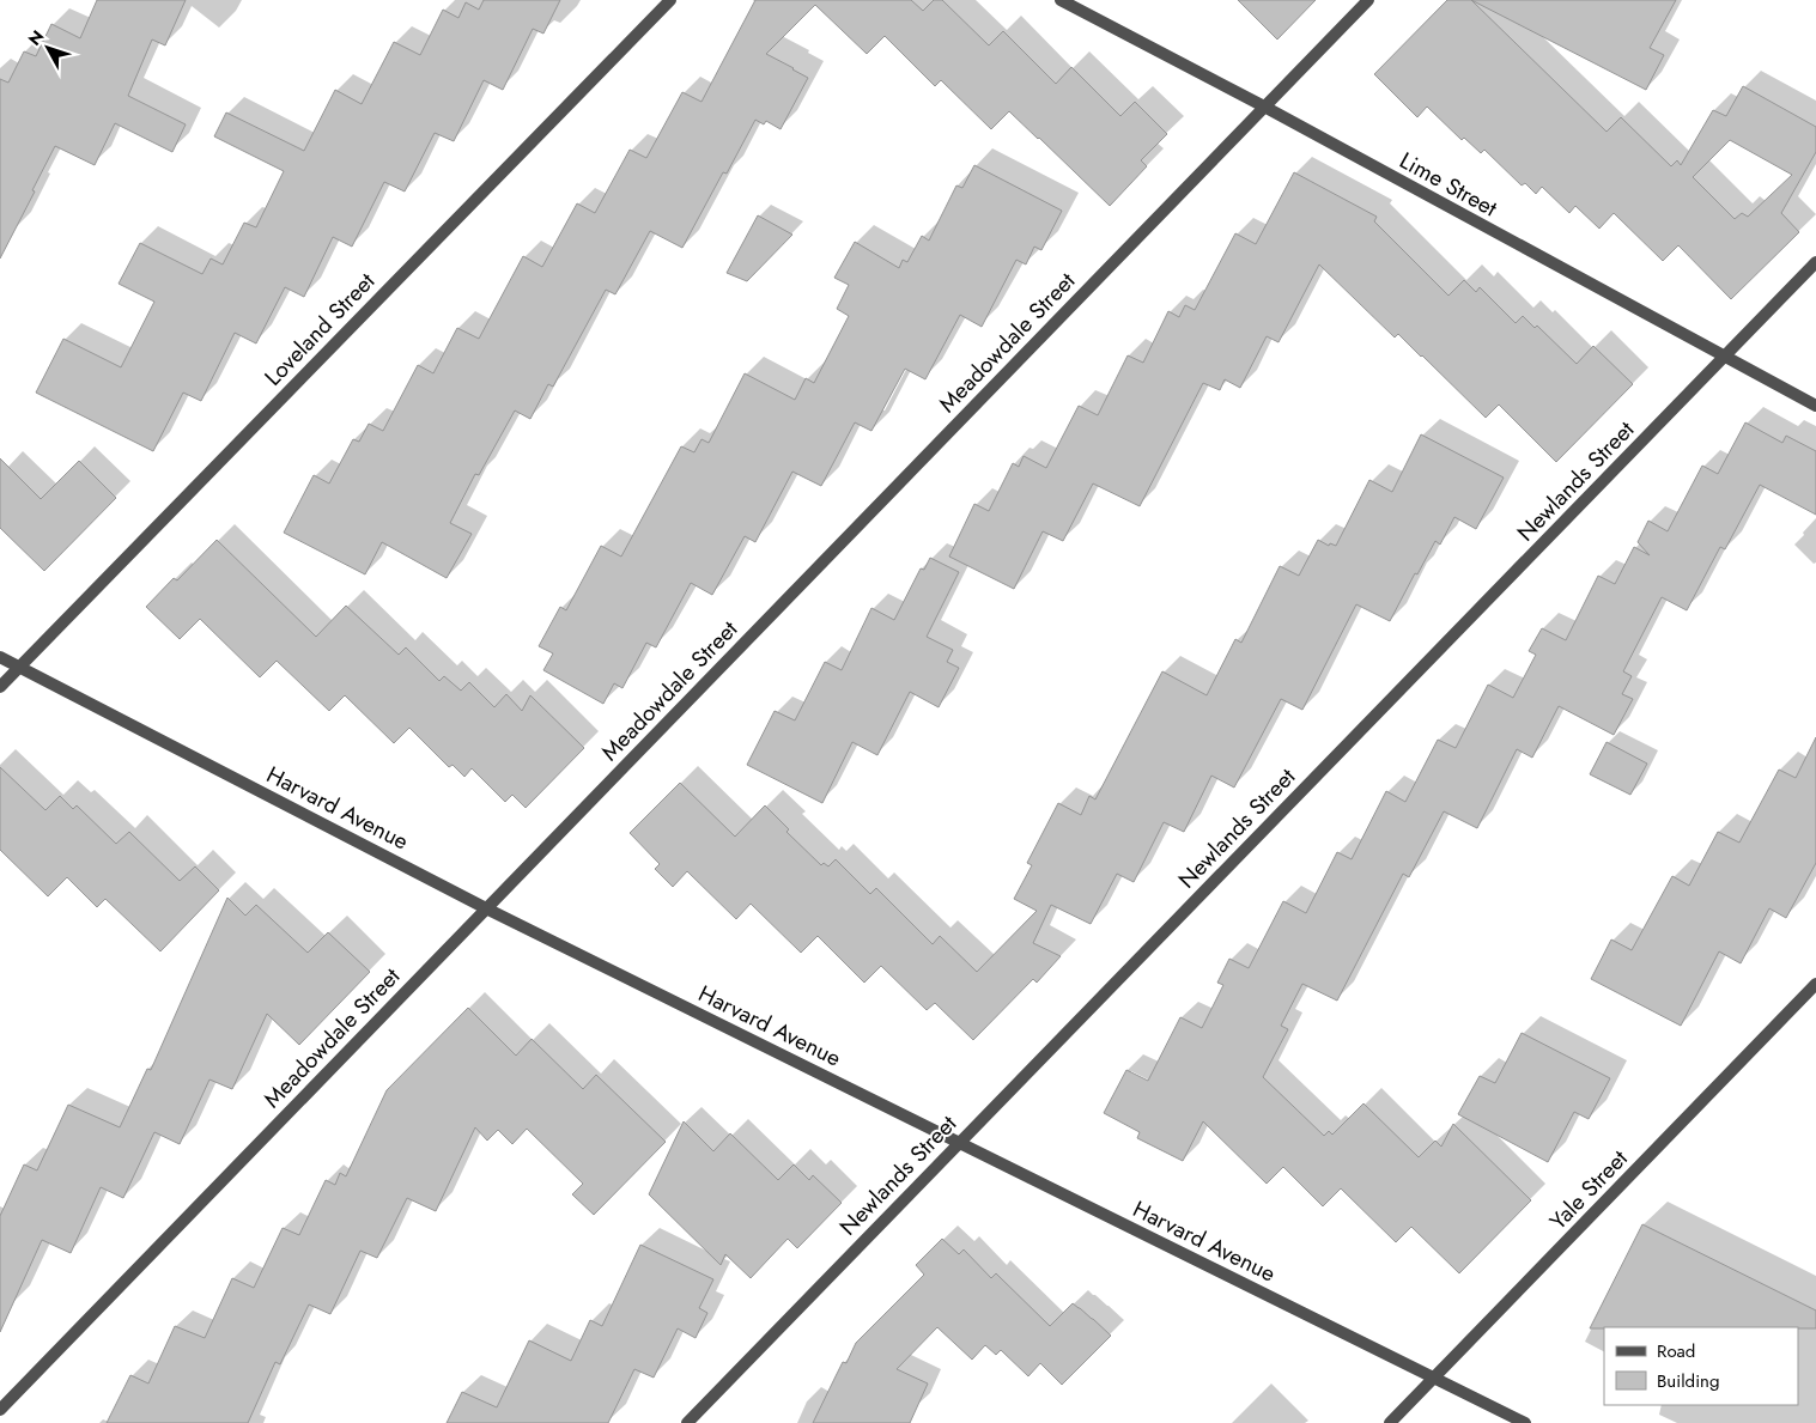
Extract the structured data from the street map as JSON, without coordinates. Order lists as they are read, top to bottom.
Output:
{
  "streets": {
    "street": [
      "Lime Street",
      "Loveland Street",
      "Meadowdale Street",
      "Newlands Street",
      "Harvard Avenue",
      "Yale Street"
    ]
  },
  "crossings": [
    ["Lime Street", "Meadowdale Street"],
    ["Lime Street", "Newlands Street"],
    ["Loveland Street", "Harvard Avenue"],
    ["Meadowdale Street", "Harvard Avenue"],
    ["Newlands Street", "Harvard Avenue"],
    ["Harvard Avenue", "Yale Street"]
  ],
  "legend": ["Road", "Building"],
  "north": "top left"
}
